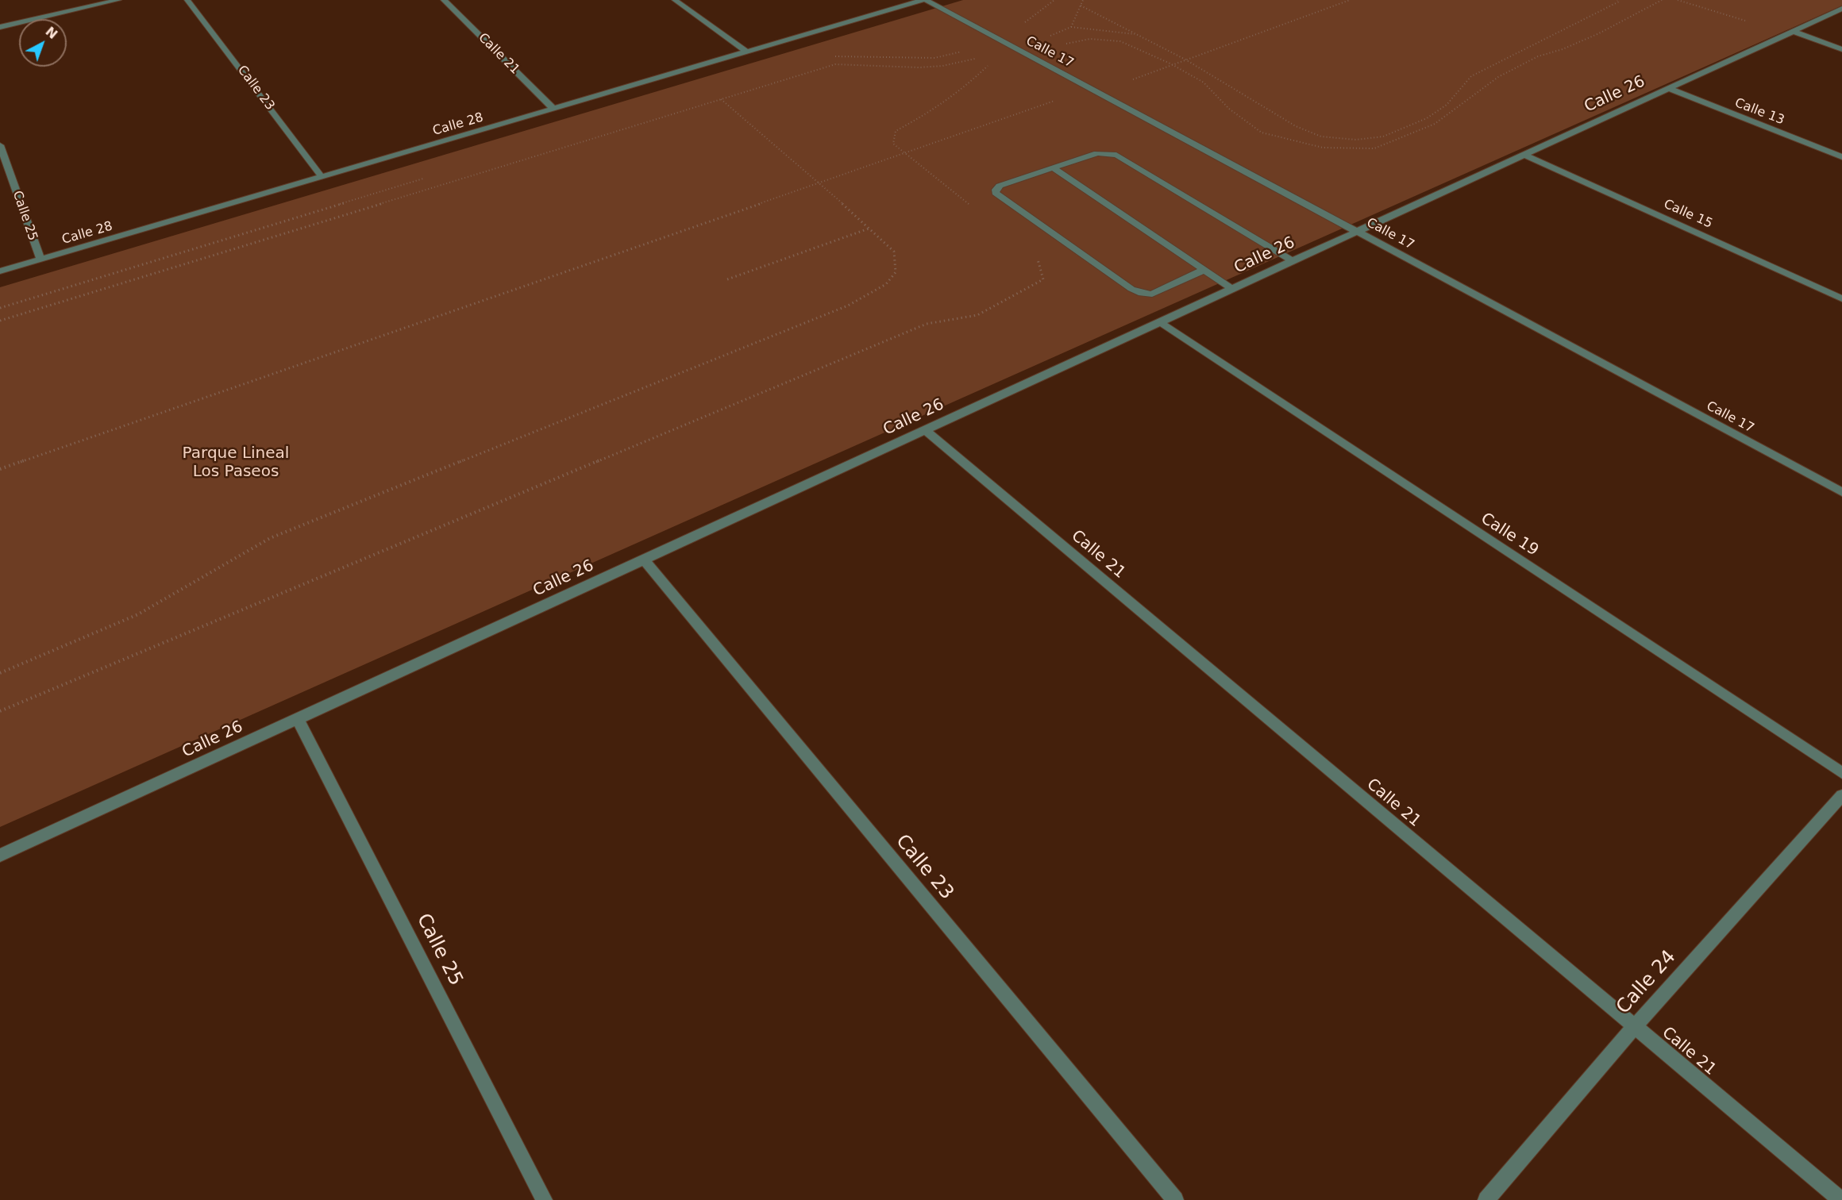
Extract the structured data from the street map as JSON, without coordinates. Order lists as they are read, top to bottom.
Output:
{
  "streets": {
    "street": [
      "Calle 17",
      "Calle 21",
      "Calle 23",
      "Calle 26",
      "Calle 13",
      "Calle 28",
      "Calle 15",
      "Calle 25",
      "Calle 19",
      "Calle 24"
    ]
  },
  "crossings": [
    ["Calle 17", "Calle 26"],
    ["Calle 17", "Calle 28"],
    ["Calle 21", "Calle 26"],
    ["Calle 21", "Calle 28"],
    ["Calle 21", "Calle 24"],
    ["Calle 23", "Calle 26"],
    ["Calle 23", "Calle 28"],
    ["Calle 26", "Calle 13"],
    ["Calle 26", "Calle 15"],
    ["Calle 26", "Calle 25"],
    ["Calle 26", "Calle 19"],
    ["Calle 28", "Calle 25"]
  ],
  "parks": ["Parque Lineal Los Paseos"],
  "north": "top right"
}
